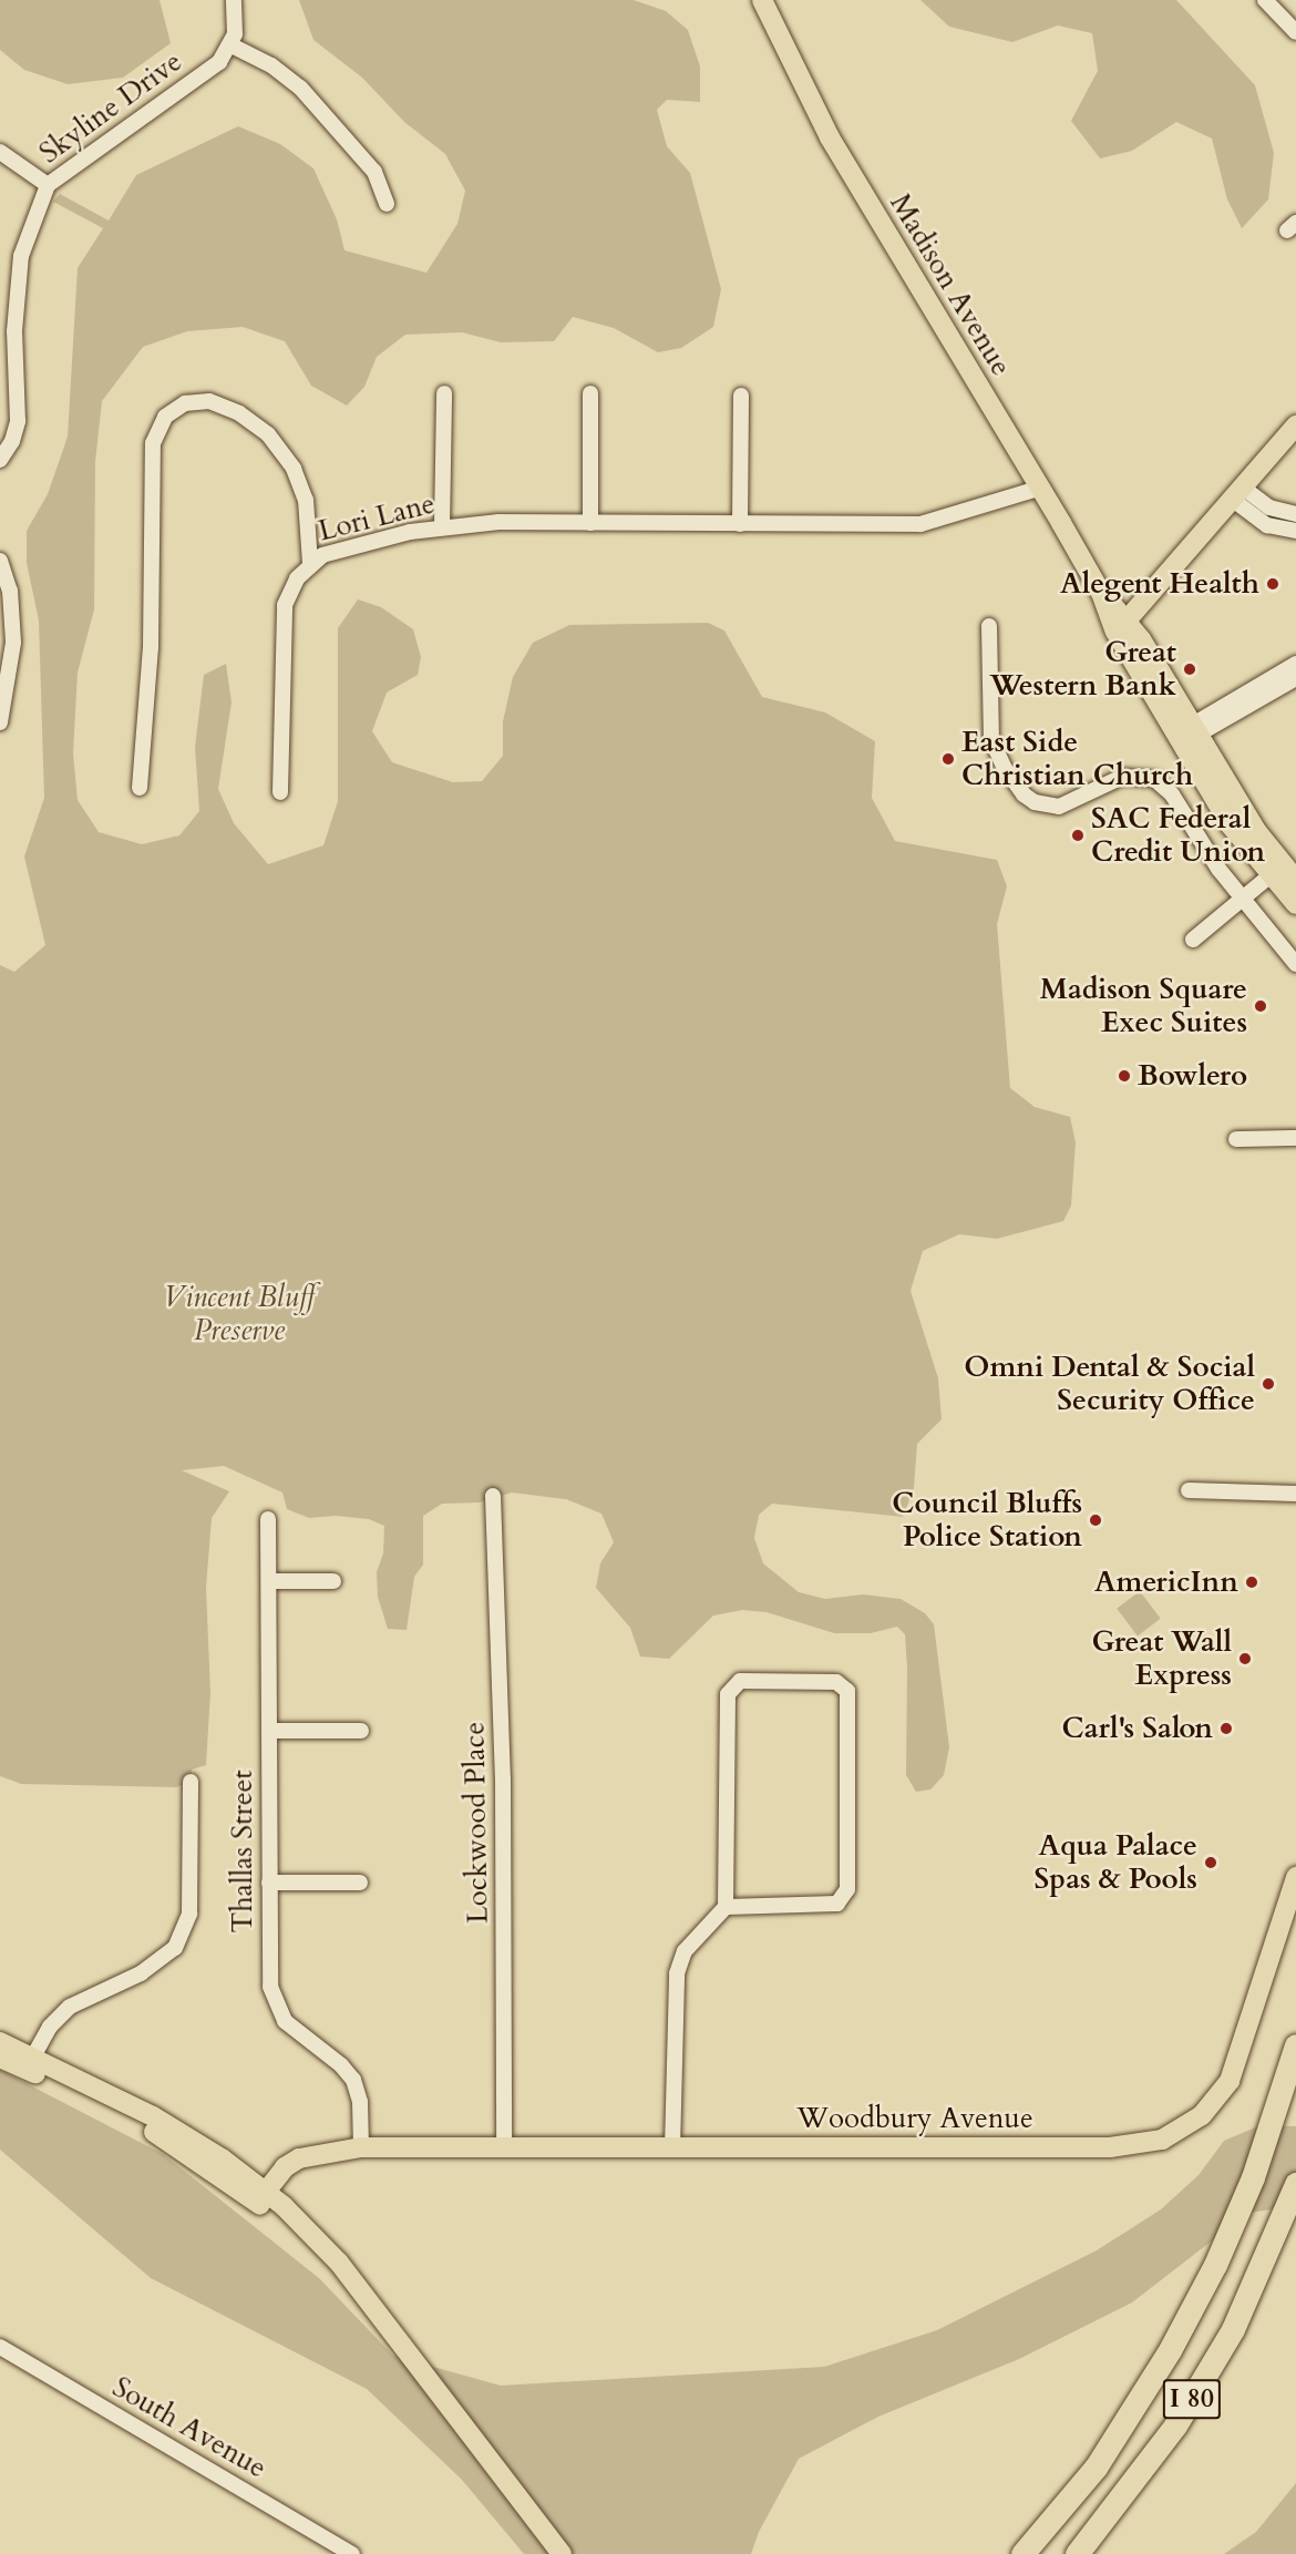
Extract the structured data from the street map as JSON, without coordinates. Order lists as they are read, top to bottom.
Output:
{
  "streets": {
    "highway": ["I 80"],
    "main road": ["Madison Avenue", "Woodbury Avenue"],
    "street": [
      "Skyline Drive",
      "Lori Lane",
      "Lockwood Place",
      "Thallas Street",
      "South Avenue"
    ]
  },
  "crossings": [
    ["Madison Avenue", "Lori Lane"],
    ["Lockwood Place", "Woodbury Avenue"],
    ["Thallas Street", "Woodbury Avenue"]
  ],
  "parks": ["Vincent Bluff Preserve"],
  "places": [
    "Alegent Health",
    "Great Western Bank",
    "East Side Christian Church",
    "SAC Federal Credit Union",
    "Madison Square Exec Suites",
    "Bowlero",
    "Omni Dental & Social Security Office",
    "Council Bluffs Police Station",
    "AmericInn",
    "Great Wall Express",
    "Carl's Salon",
    "Aqua Palace Spas & Pools"
  ]
}
